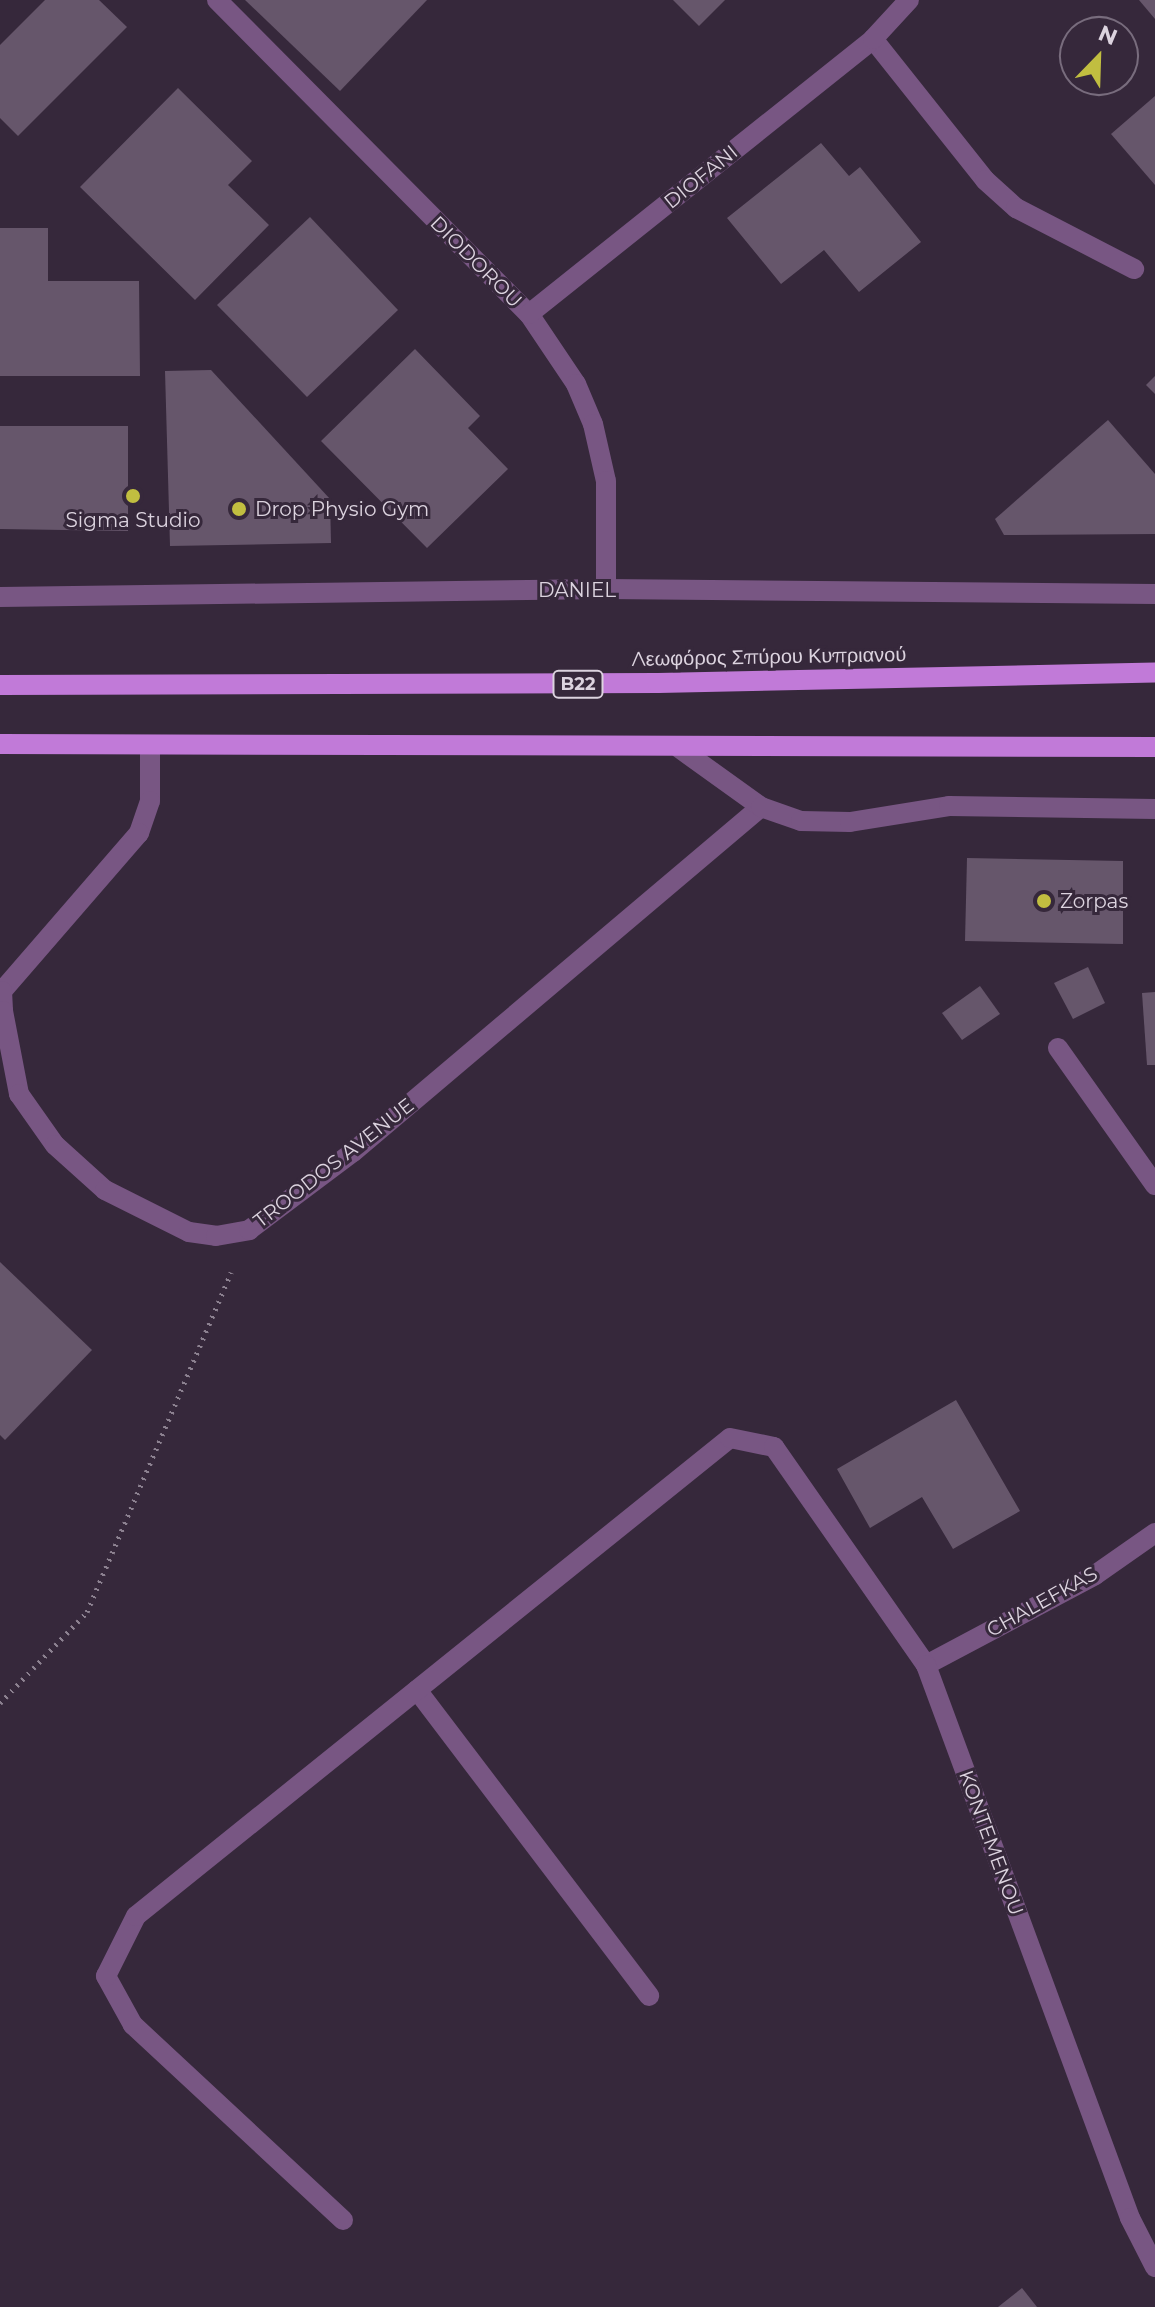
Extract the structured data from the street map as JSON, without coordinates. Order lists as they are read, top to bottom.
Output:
{
  "streets": {
    "main road": ["Λεωφόρος Σπύρου Κυπριανού", "B22"],
    "street": [
      "DIOFANI",
      "DIODOROU",
      "DANIEL",
      "TROODOS AVENUE",
      "CHALEFKAS",
      "KONTEMENOU"
    ]
  },
  "crossings": [
    ["DIOFANI", "DIODOROU"],
    ["DIODOROU", "DANIEL"],
    ["CHALEFKAS", "KONTEMENOU"]
  ],
  "places": ["Sigma Studio", "Drop Physio Gym", "Zorpas"],
  "north": "top right"
}
